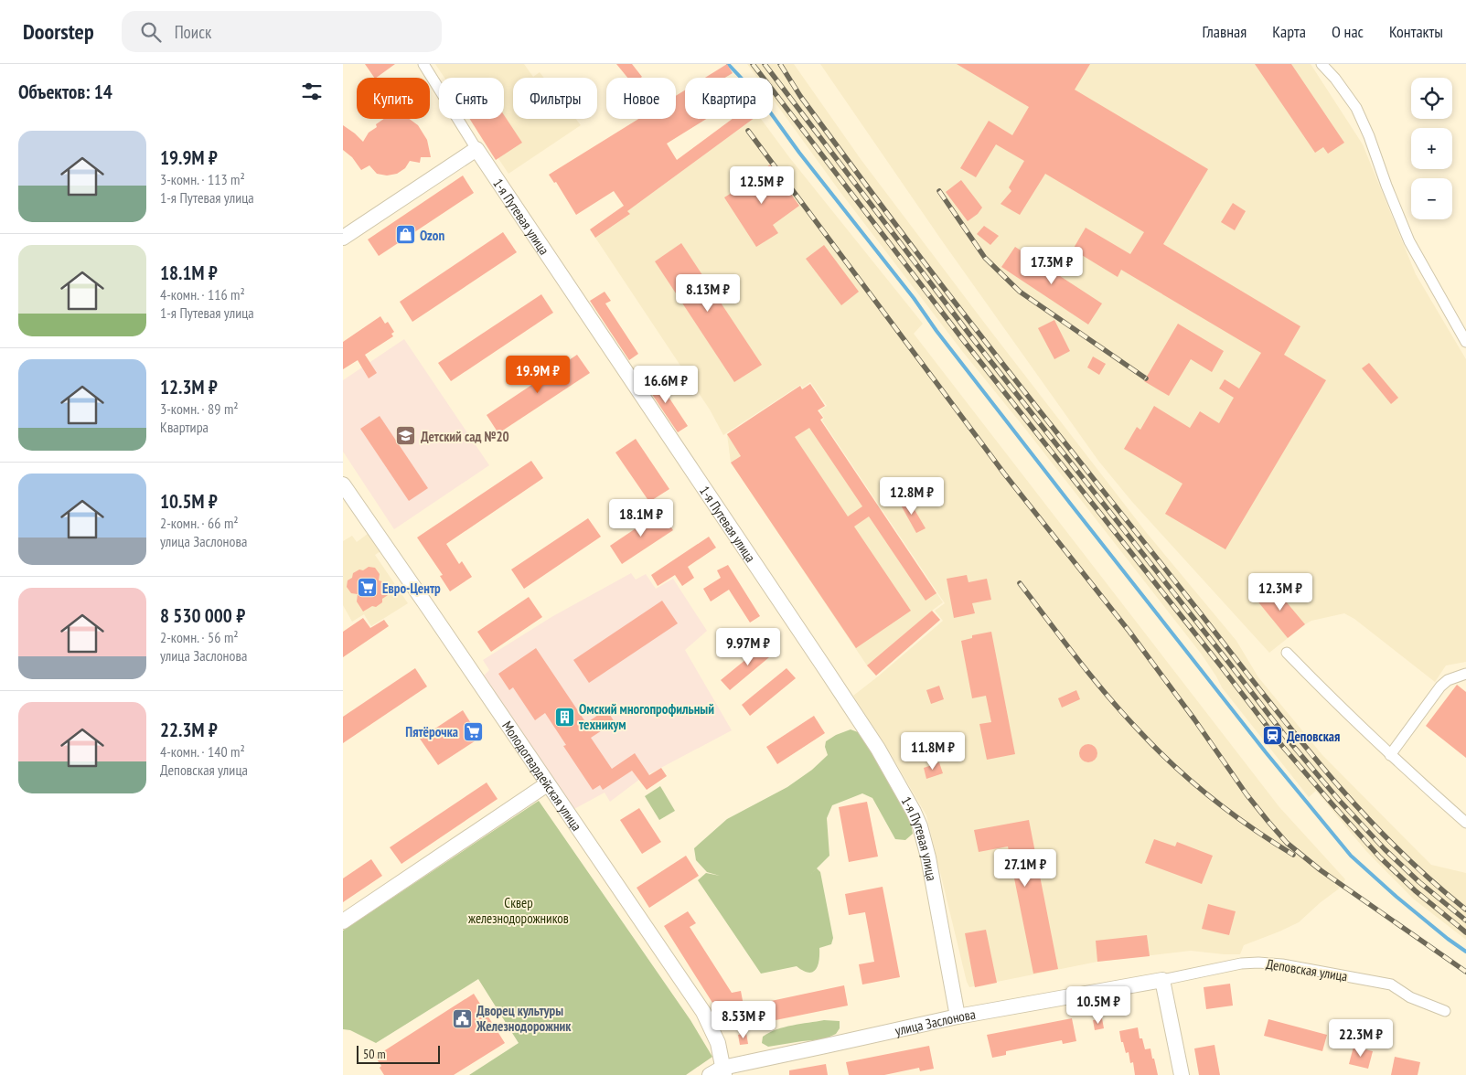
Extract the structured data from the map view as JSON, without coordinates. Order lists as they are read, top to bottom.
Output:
{
  "streets": {
    "street": [
      "1-я Путевая улица",
      "Молодогвардейская улица",
      "Деповская улица",
      "улица Заслонова"
    ]
  },
  "crossings": [
    ["1-я Путевая улица", "улица Заслонова"],
    ["Молодогвардейская улица", "улица Заслонова"],
    ["Деповская улица", "улица Заслонова"]
  ],
  "parks": ["Сквер железнодорожников"],
  "places": {
    "shop": ["Ozon"],
    "school or university": ["Детский сад №20"],
    "supermarket": ["Евро-Центр", "Пятёрочка"],
    "building": ["Омский многопрофильный техникум"],
    "station": ["Деповская"],
    "public building": ["Дворец культуры Железнодорожник"]
  },
  "scale_bar": "50 m",
  "page": {
    "header": "Doorstep",
    "search": "Поиск",
    "nav": [
      "Главная",
      "Карта",
      "О нас",
      "Контакты"
    ],
    "heading": "Объектов: 14",
    "map_buttons": ["+", "−"],
    "chip": [
      "Купить",
      "Снять",
      "Фильтры",
      "Новое",
      "Квартира"
    ],
    "list": [
      {
        "name": "19.9M ₽",
        "note": "3-комн. · 113 m² · 1-я Путевая улица"
      },
      {
        "name": "18.1M ₽",
        "note": "4-комн. · 116 m² · 1-я Путевая улица"
      },
      {
        "name": "12.3M ₽",
        "note": "3-комн. · 89 m² · Квартира"
      },
      {
        "name": "10.5M ₽",
        "note": "2-комн. · 66 m² · улица Заслонова"
      },
      {
        "name": "8 530 000 ₽",
        "note": "2-комн. · 56 m² · улица Заслонова"
      },
      {
        "name": "22.3M ₽",
        "note": "4-комн. · 140 m² · Деповская улица"
      }
    ],
    "price": [
      "12.5M ₽",
      "17.3M ₽",
      "8.13M ₽",
      "19.9M ₽",
      "16.6M ₽",
      "12.8M ₽",
      "18.1M ₽",
      "12.3M ₽",
      "9.97M ₽",
      "11.8M ₽",
      "27.1M ₽",
      "10.5M ₽",
      "8.53M ₽",
      "22.3M ₽"
    ],
    "scale": "50 m"
  }
}
